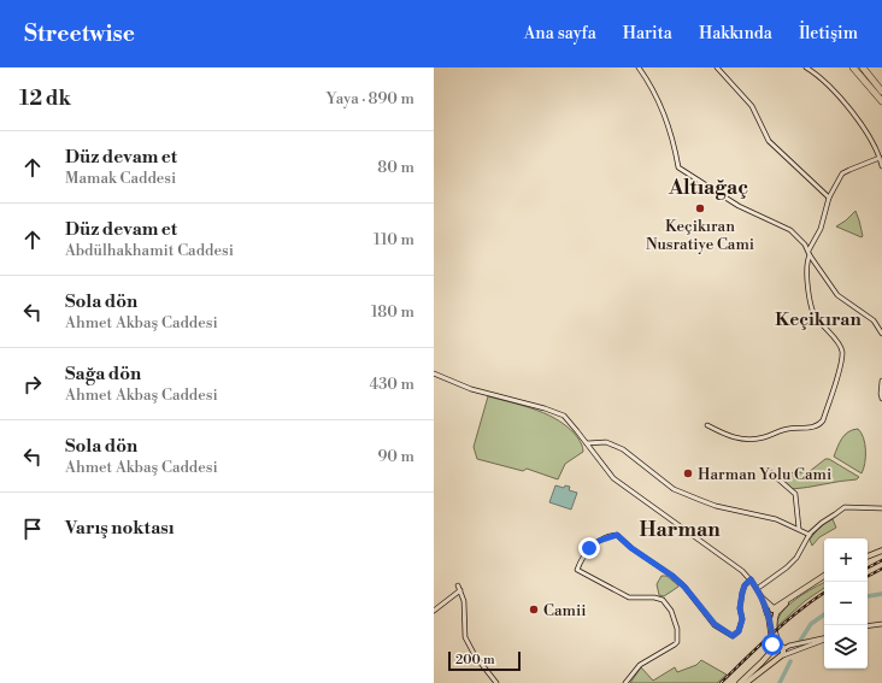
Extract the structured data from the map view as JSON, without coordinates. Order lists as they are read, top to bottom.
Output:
{
  "districts": ["Altıağaç", "Keçikıran", "Harman"],
  "places": ["Keçikıran Nusratiye Cami", "Harman Yolu Cami", "Camii"],
  "scale_bar": "200 m",
  "page": {
    "header": "Streetwise",
    "nav": [
      "Ana sayfa",
      "Harita",
      "Hakkında",
      "İletişim"
    ],
    "heading": ["12 dk", "Yaya · 890 m"],
    "list": [
      ["Düz devam et", "Mamak Caddesi", "80 m"],
      ["Düz devam et", "Abdülhakhamit Caddesi", "110 m"],
      ["Sola dön", "Ahmet Akbaş Caddesi", "180 m"],
      ["Sağa dön", "Ahmet Akbaş Caddesi", "430 m"],
      ["Sola dön", "Ahmet Akbaş Caddesi", "90 m"],
      "Varış noktası"
    ],
    "map_buttons": ["+", "−"],
    "scale": "200 m"
  }
}
